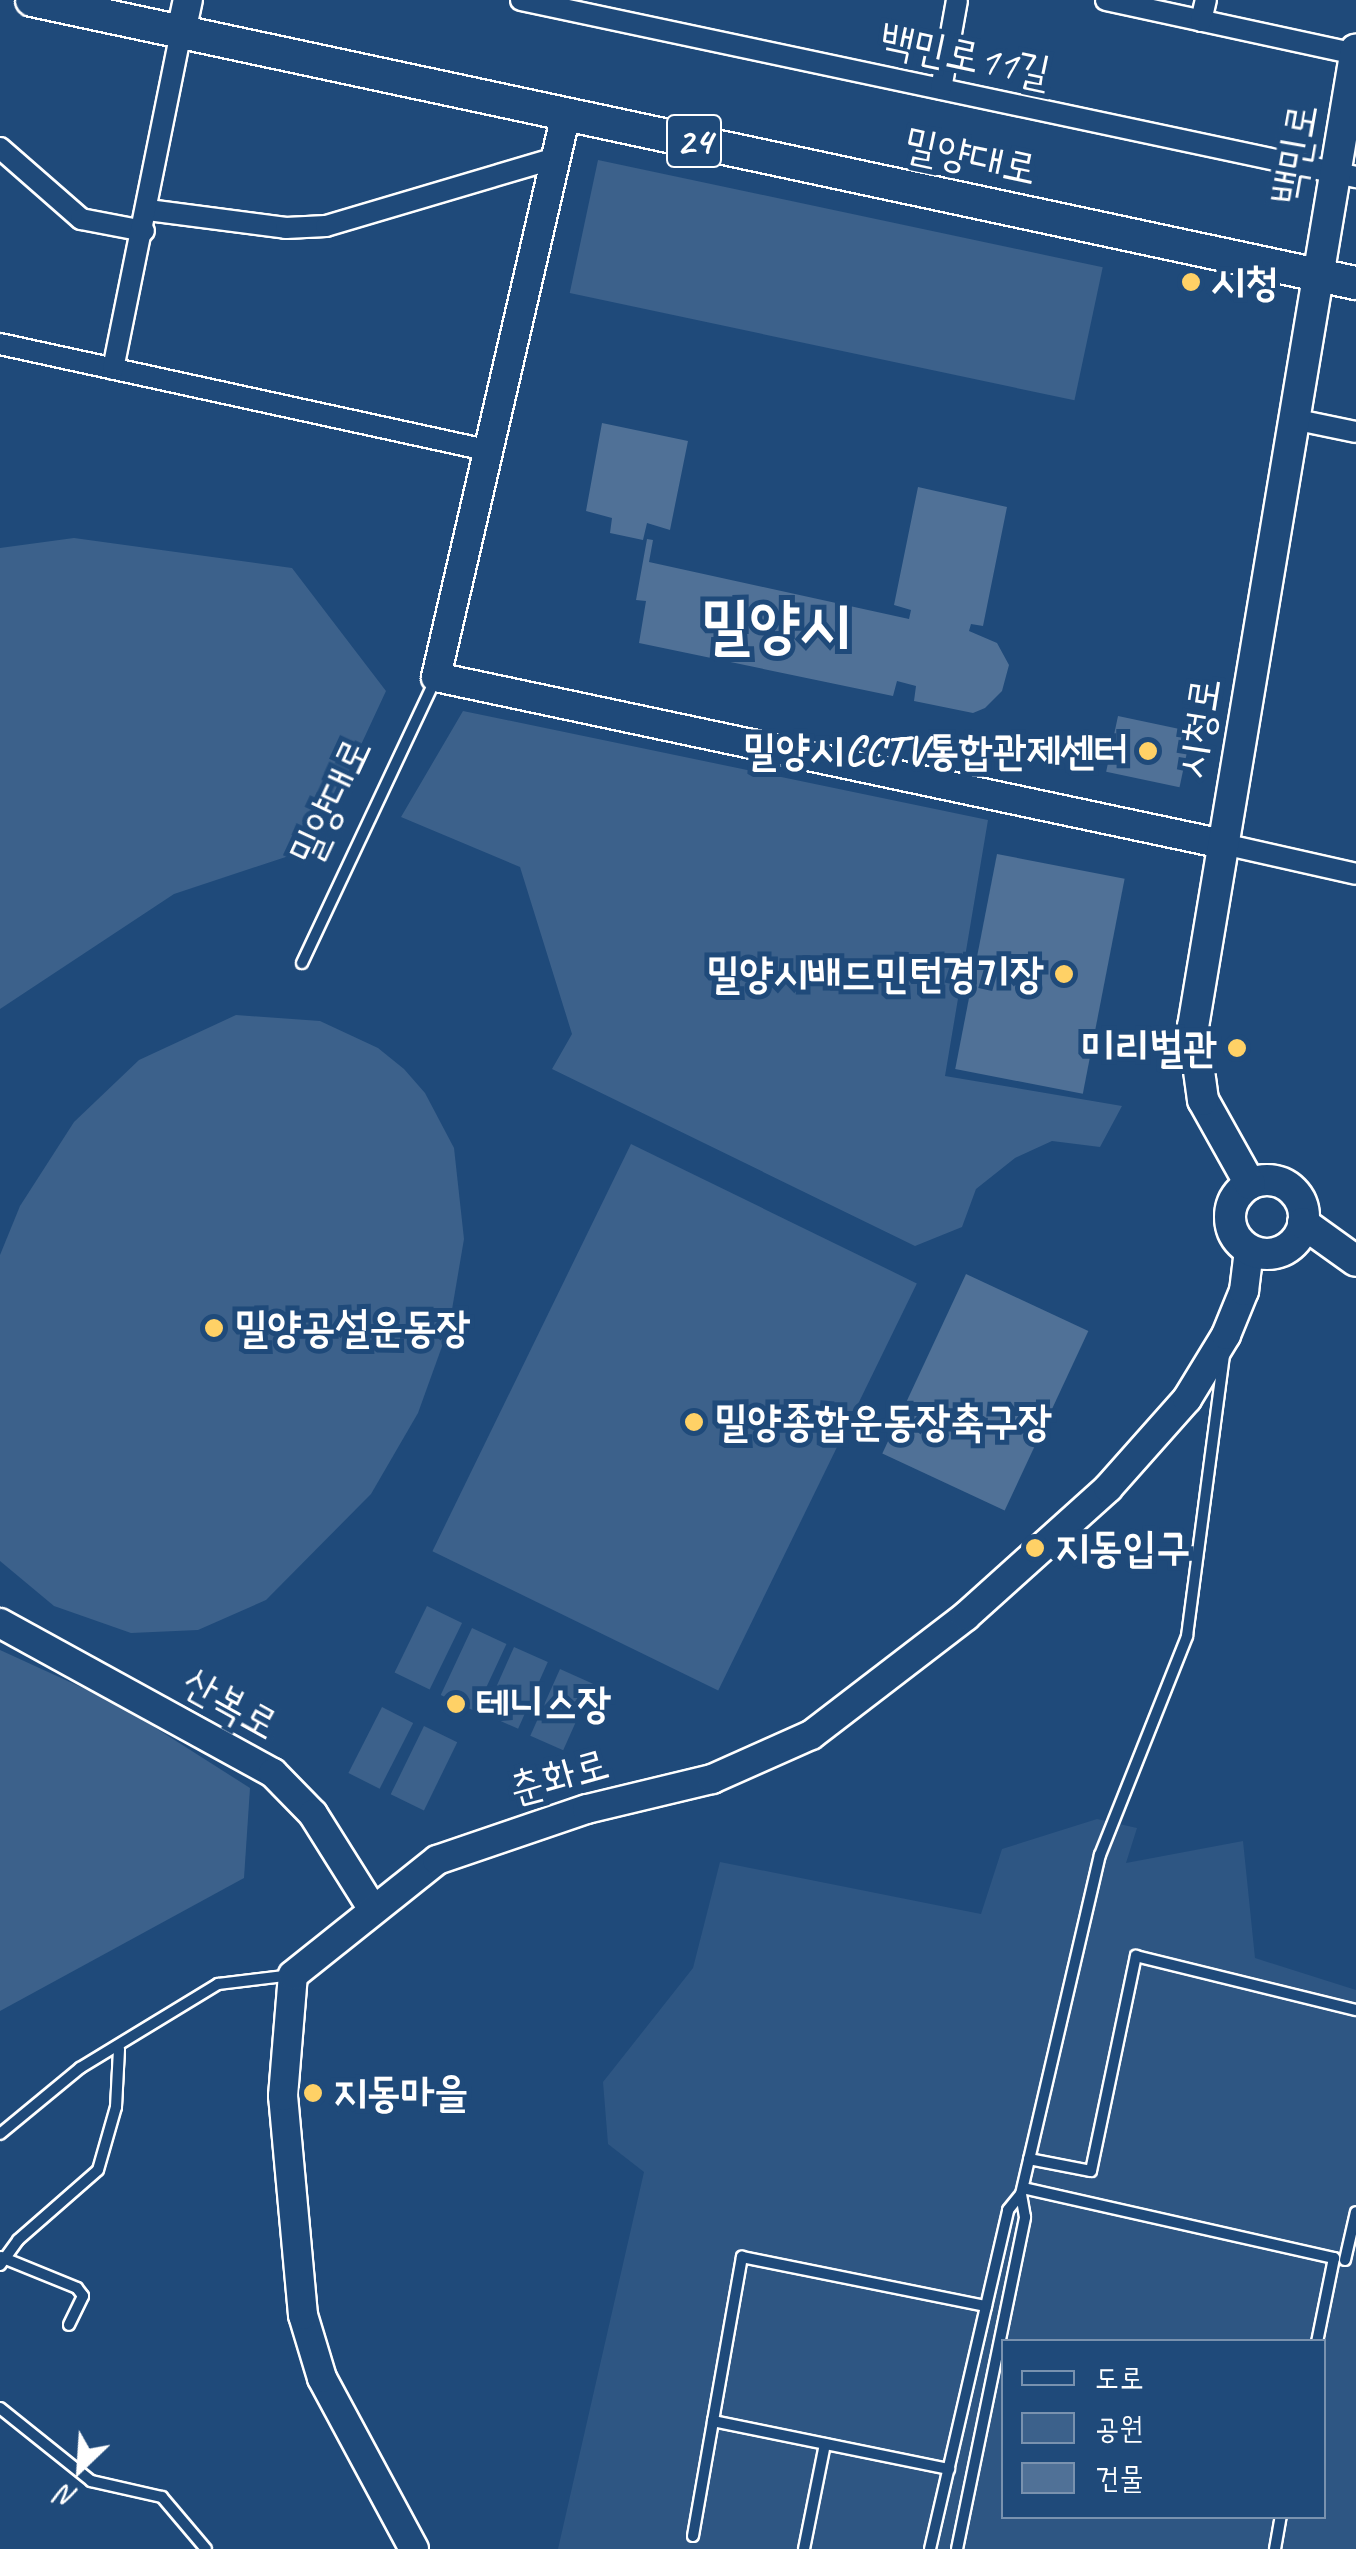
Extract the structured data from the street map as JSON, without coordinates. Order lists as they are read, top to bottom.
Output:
{
  "streets": {
    "main road": [
      "24",
      "백민로",
      "밀양대로",
      "시청로"
    ],
    "street": ["백민로11길", "산복로", "춘화로"]
  },
  "crossings": [
    ["백민로11길", "백민로"],
    ["백민로", "밀양대로"],
    ["백민로", "시청로"],
    ["밀양대로", "시청로"],
    ["시청로", "춘화로"],
    ["산복로", "춘화로"]
  ],
  "districts": ["밀양시"],
  "places": [
    "시청",
    "밀양시CCTV통합관제센터",
    "밀양시배드민턴경기장",
    "미리벌관",
    "밀양공설운동장",
    "밀양종합운동장축구장",
    "지동입구",
    "테니스장",
    "지동마을"
  ],
  "legend": ["도로", "공원", "건물"],
  "north": "bottom left"
}
